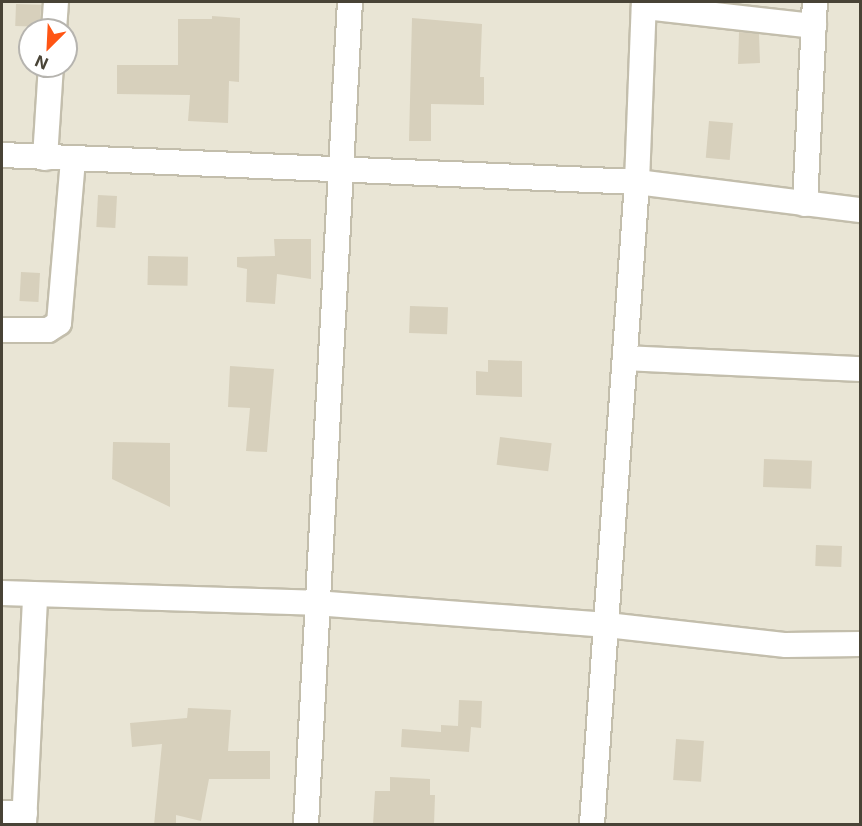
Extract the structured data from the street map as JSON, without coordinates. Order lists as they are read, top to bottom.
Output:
{
  "north": "bottom left"
}
